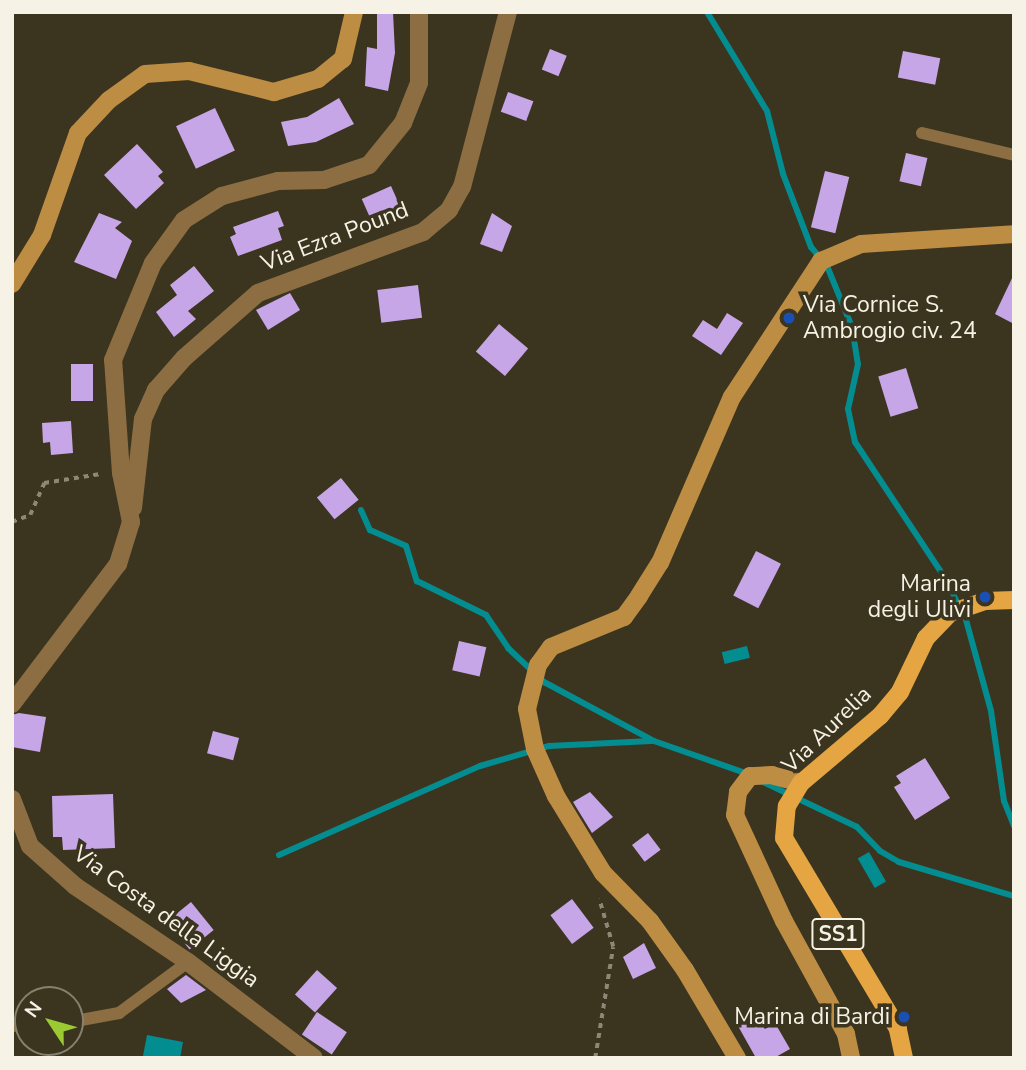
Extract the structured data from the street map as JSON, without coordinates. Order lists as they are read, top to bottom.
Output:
{
  "streets": {
    "main road": ["Via Aurelia", "SS1"],
    "street": ["Via Ezra Pound", "Via Costa della Liggia"]
  },
  "places": ["Via Cornice S. Ambrogio civ. 24", "Marina degli Ulivi", "Marina di Bardi"],
  "north": "top left"
}
